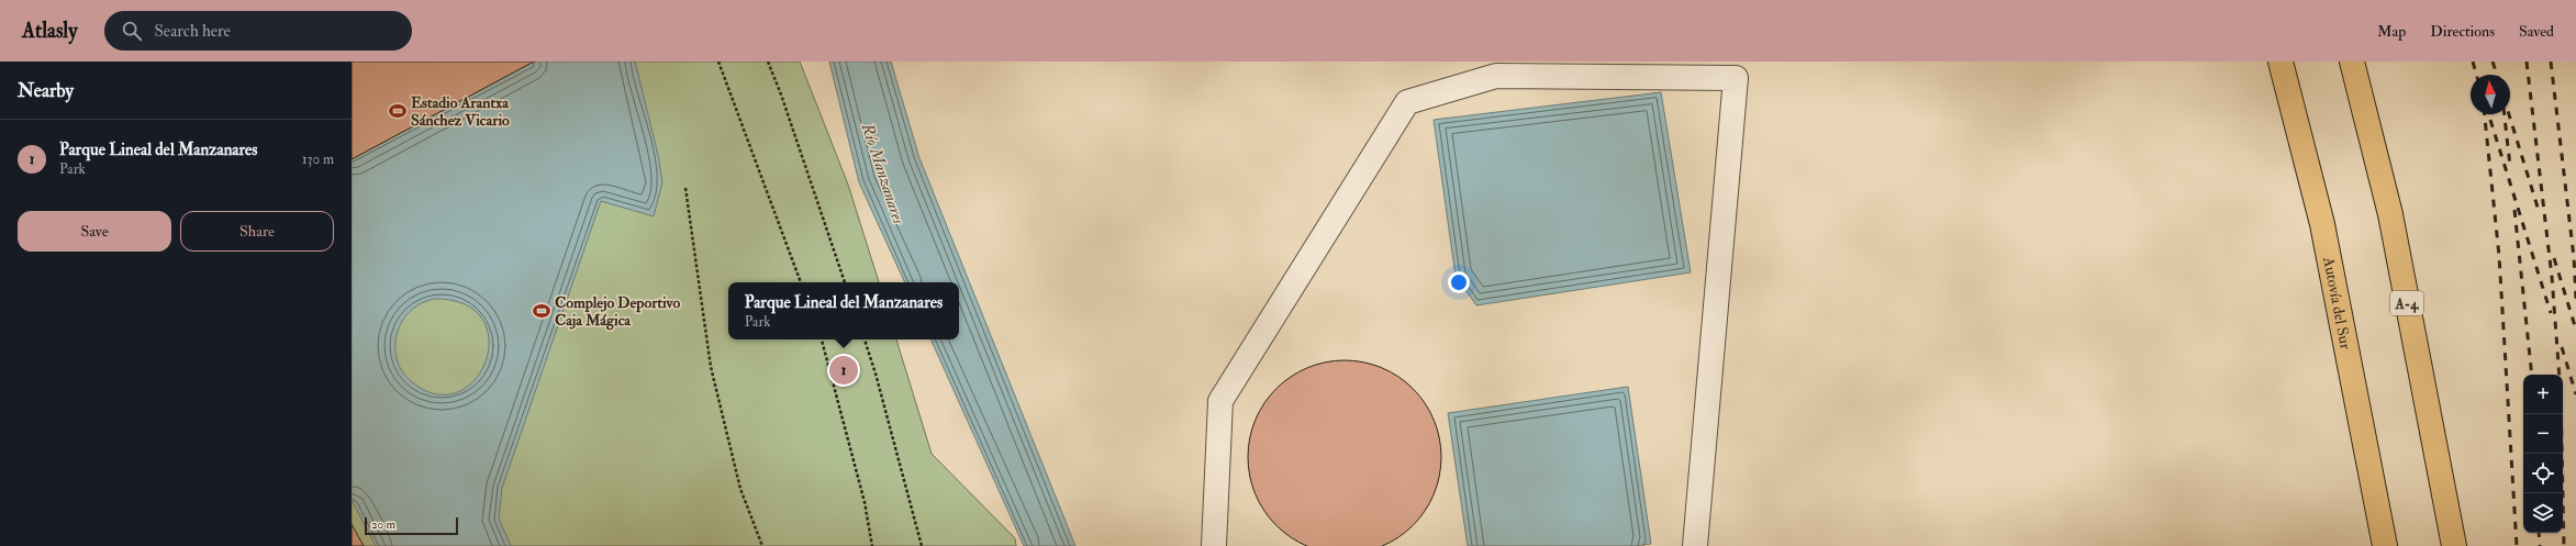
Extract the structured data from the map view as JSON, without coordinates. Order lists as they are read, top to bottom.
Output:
{
  "streets": {
    "highway": ["Autovía del Sur", "A-4"]
  },
  "water": ["Río Manzanares"],
  "places": {
    "sports": ["Estadio Arantxa Sánchez Vicario", "Complejo Deportivo Caja Mágica"]
  },
  "scale_bar": "20 m",
  "north": "top",
  "page": {
    "header": "Atlasly",
    "search": "Search here",
    "nav": ["Map", "Directions", "Saved"],
    "heading": "Nearby",
    "list": [
      {
        "mark": "1",
        "name": "Parque Lineal del Manzanares",
        "note": "Park",
        "value": "130 m"
      }
    ],
    "buttons": ["Save", "Share"],
    "popup": ["Parque Lineal del Manzanares", "Park"],
    "pins": "1",
    "map_buttons": ["+", "−"],
    "scale": "20 m"
  }
}
